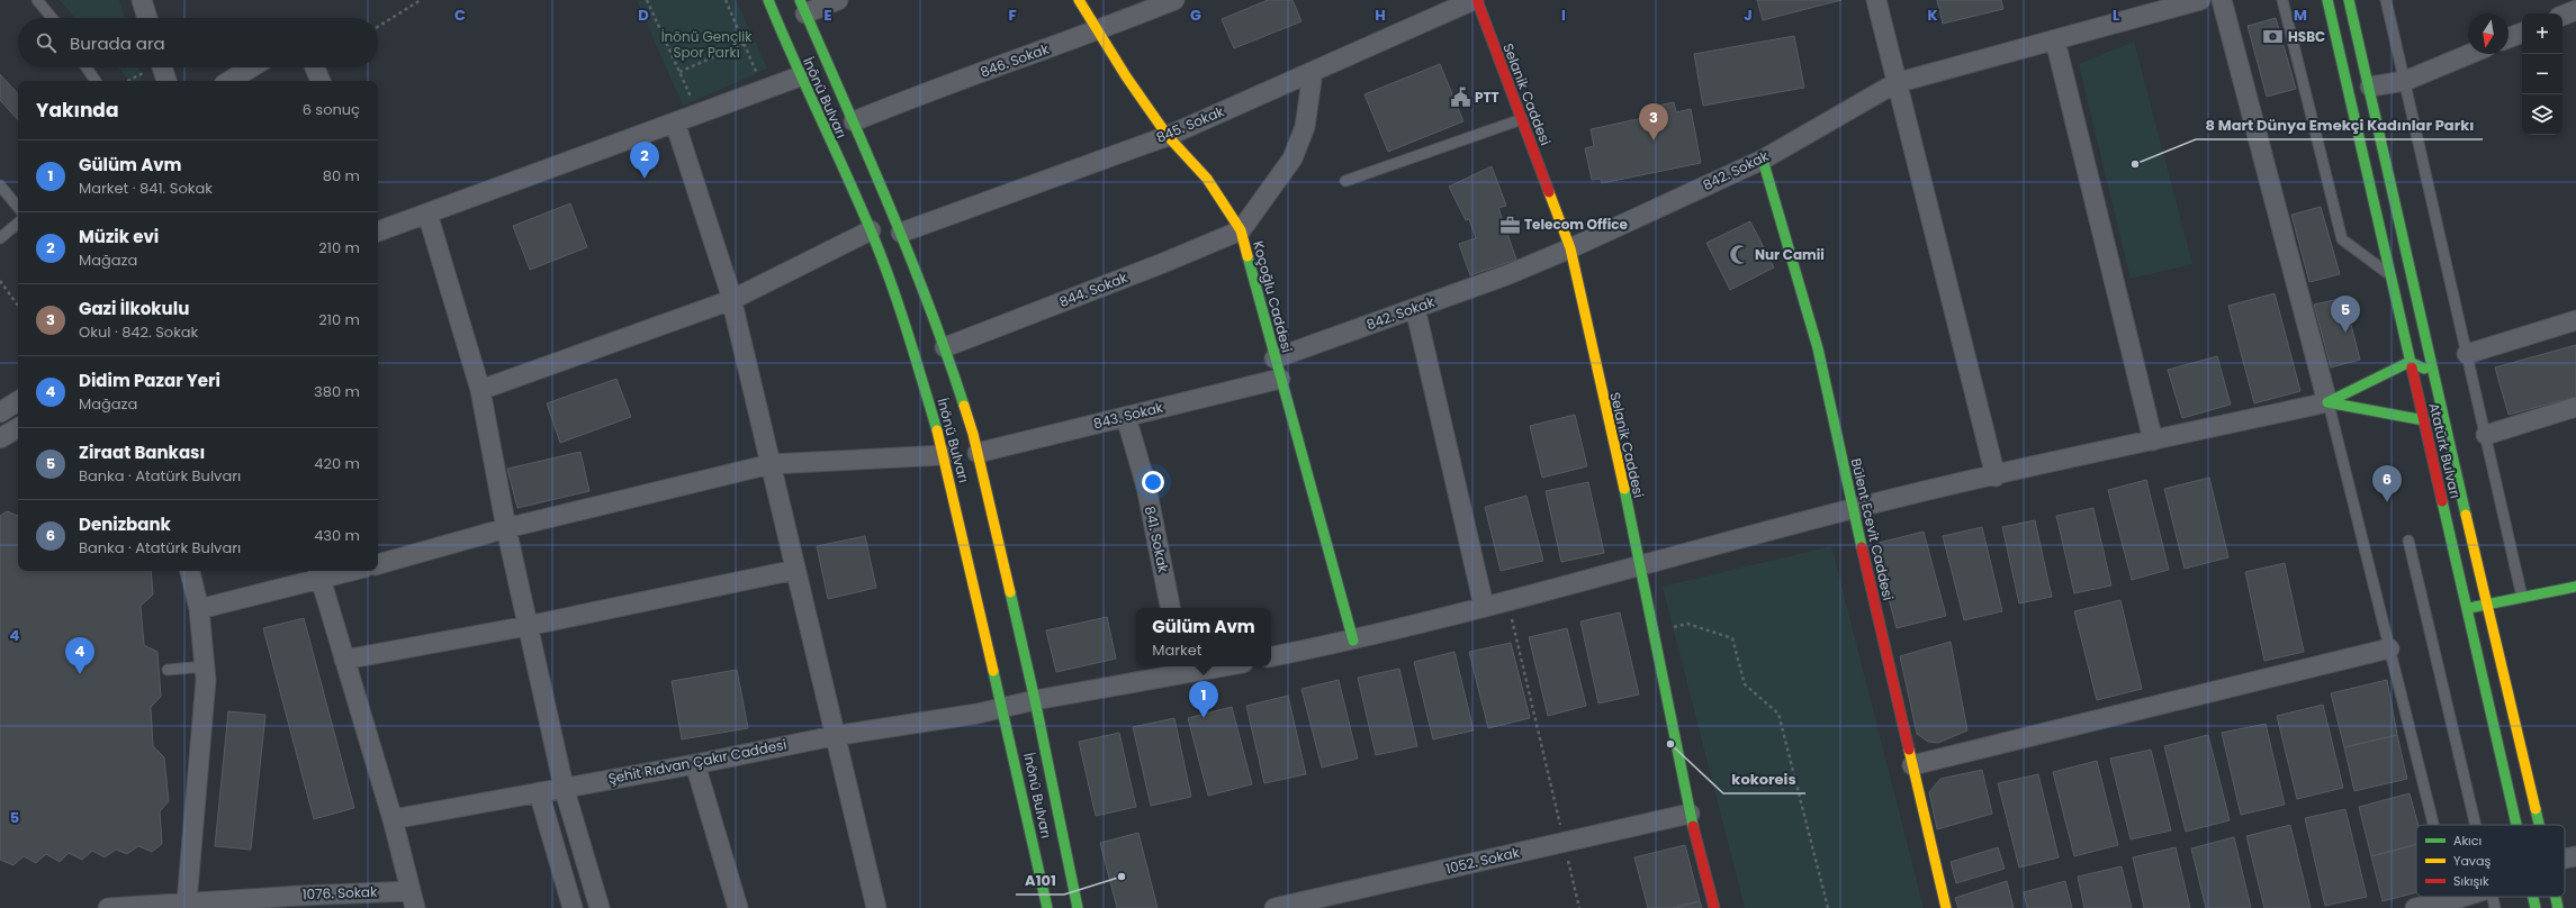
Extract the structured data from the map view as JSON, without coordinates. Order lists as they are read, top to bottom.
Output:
{
  "streets": {
    "main road": [
      "Selanik Caddesi",
      "İnönü Bulvarı",
      "Koçoğlu Caddesi",
      "Atatürk Bulvarı",
      "Bülent Ecevit Caddesi"
    ],
    "street": [
      "846. Sokak",
      "845. Sokak",
      "842. Sokak",
      "844. Sokak",
      "843. Sokak",
      "841. Sokak",
      "Şehit Rıdvan Çakır Caddesi",
      "1052. Sokak",
      "1076. Sokak"
    ]
  },
  "crossings": [
    ["846. Sokak", "İnönü Bulvarı"],
    ["846. Sokak", "Koçoğlu Caddesi"],
    ["Selanik Caddesi", "842. Sokak"],
    ["Selanik Caddesi", "1052. Sokak"],
    ["İnönü Bulvarı", "845. Sokak"],
    ["İnönü Bulvarı", "844. Sokak"],
    ["İnönü Bulvarı", "843. Sokak"],
    ["İnönü Bulvarı", "Şehit Rıdvan Çakır Caddesi"],
    ["845. Sokak", "Koçoğlu Caddesi"],
    ["842. Sokak", "Koçoğlu Caddesi"],
    ["842. Sokak", "Bülent Ecevit Caddesi"],
    ["844. Sokak", "Koçoğlu Caddesi"],
    ["Koçoğlu Caddesi", "843. Sokak"],
    ["843. Sokak", "841. Sokak"]
  ],
  "parks": ["İnönü Gençlik Spor Parkı"],
  "places": {
    "bank": ["HSBC"],
    "public building": ["PTT"],
    "other": ["8 Mart Dünya Emekçi Kadınlar Parkı", "kokoreis", "A101"],
    "office": ["Telecom Office"],
    "mosque": ["Nur Camii"]
  },
  "legend": ["Akıcı", "Yavaş", "Sıkışık"],
  "north": "bottom",
  "page": {
    "map_buttons": ["+", "−"],
    "search": "Burada ara",
    "heading": ["Yakında", "6 sonuç"],
    "pins": [
      "3",
      "2",
      "5",
      "6",
      "4",
      "1"
    ],
    "list": [
      {
        "mark": "1",
        "name": "Gülüm Avm",
        "note": "Market · 841. Sokak",
        "value": "80 m"
      },
      {
        "mark": "2",
        "name": "Müzik evi",
        "note": "Mağaza",
        "value": "210 m"
      },
      {
        "mark": "3",
        "name": "Gazi İlkokulu",
        "note": "Okul · 842. Sokak",
        "value": "210 m"
      },
      {
        "mark": "4",
        "name": "Didim Pazar Yeri",
        "note": "Mağaza",
        "value": "380 m"
      },
      {
        "mark": "5",
        "name": "Ziraat Bankası",
        "note": "Banka · Atatürk Bulvarı",
        "value": "420 m"
      },
      {
        "mark": "6",
        "name": "Denizbank",
        "note": "Banka · Atatürk Bulvarı",
        "value": "430 m"
      }
    ],
    "popup": ["Gülüm Avm", "Market"]
  },
  "grid": {
    "columns": [
      "C",
      "D",
      "E",
      "F",
      "G",
      "H",
      "I",
      "J",
      "K",
      "L",
      "M"
    ],
    "rows": ["4", "5"]
  }
}
